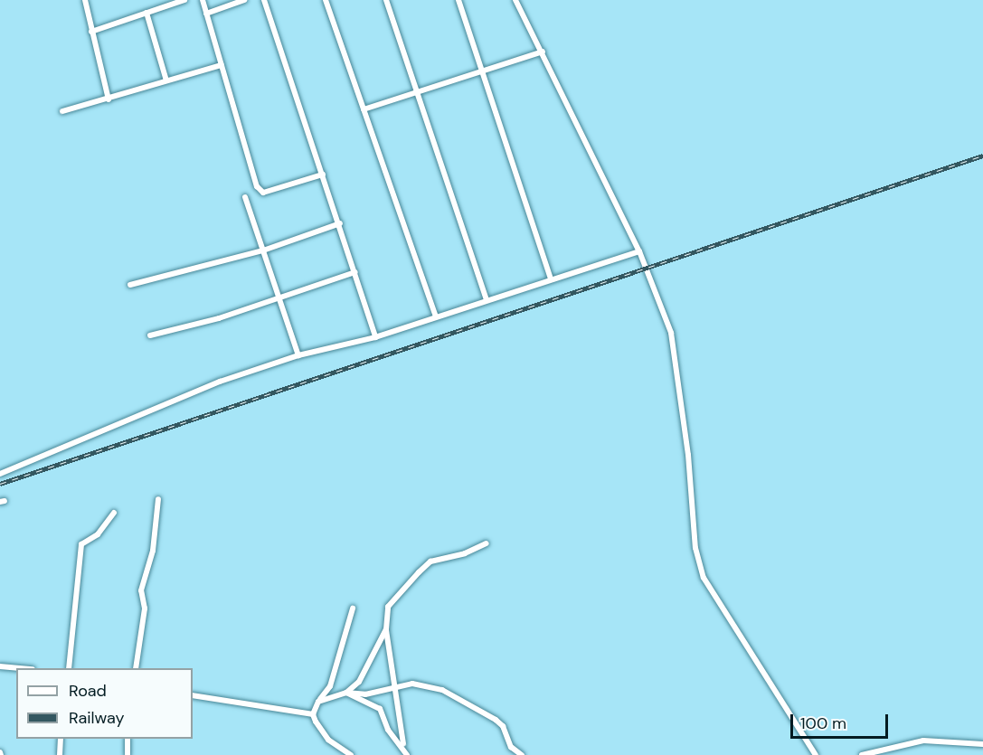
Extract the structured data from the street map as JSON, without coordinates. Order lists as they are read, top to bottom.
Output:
{
  "legend": ["Road", "Railway"],
  "scale_bar": "100 m"
}
